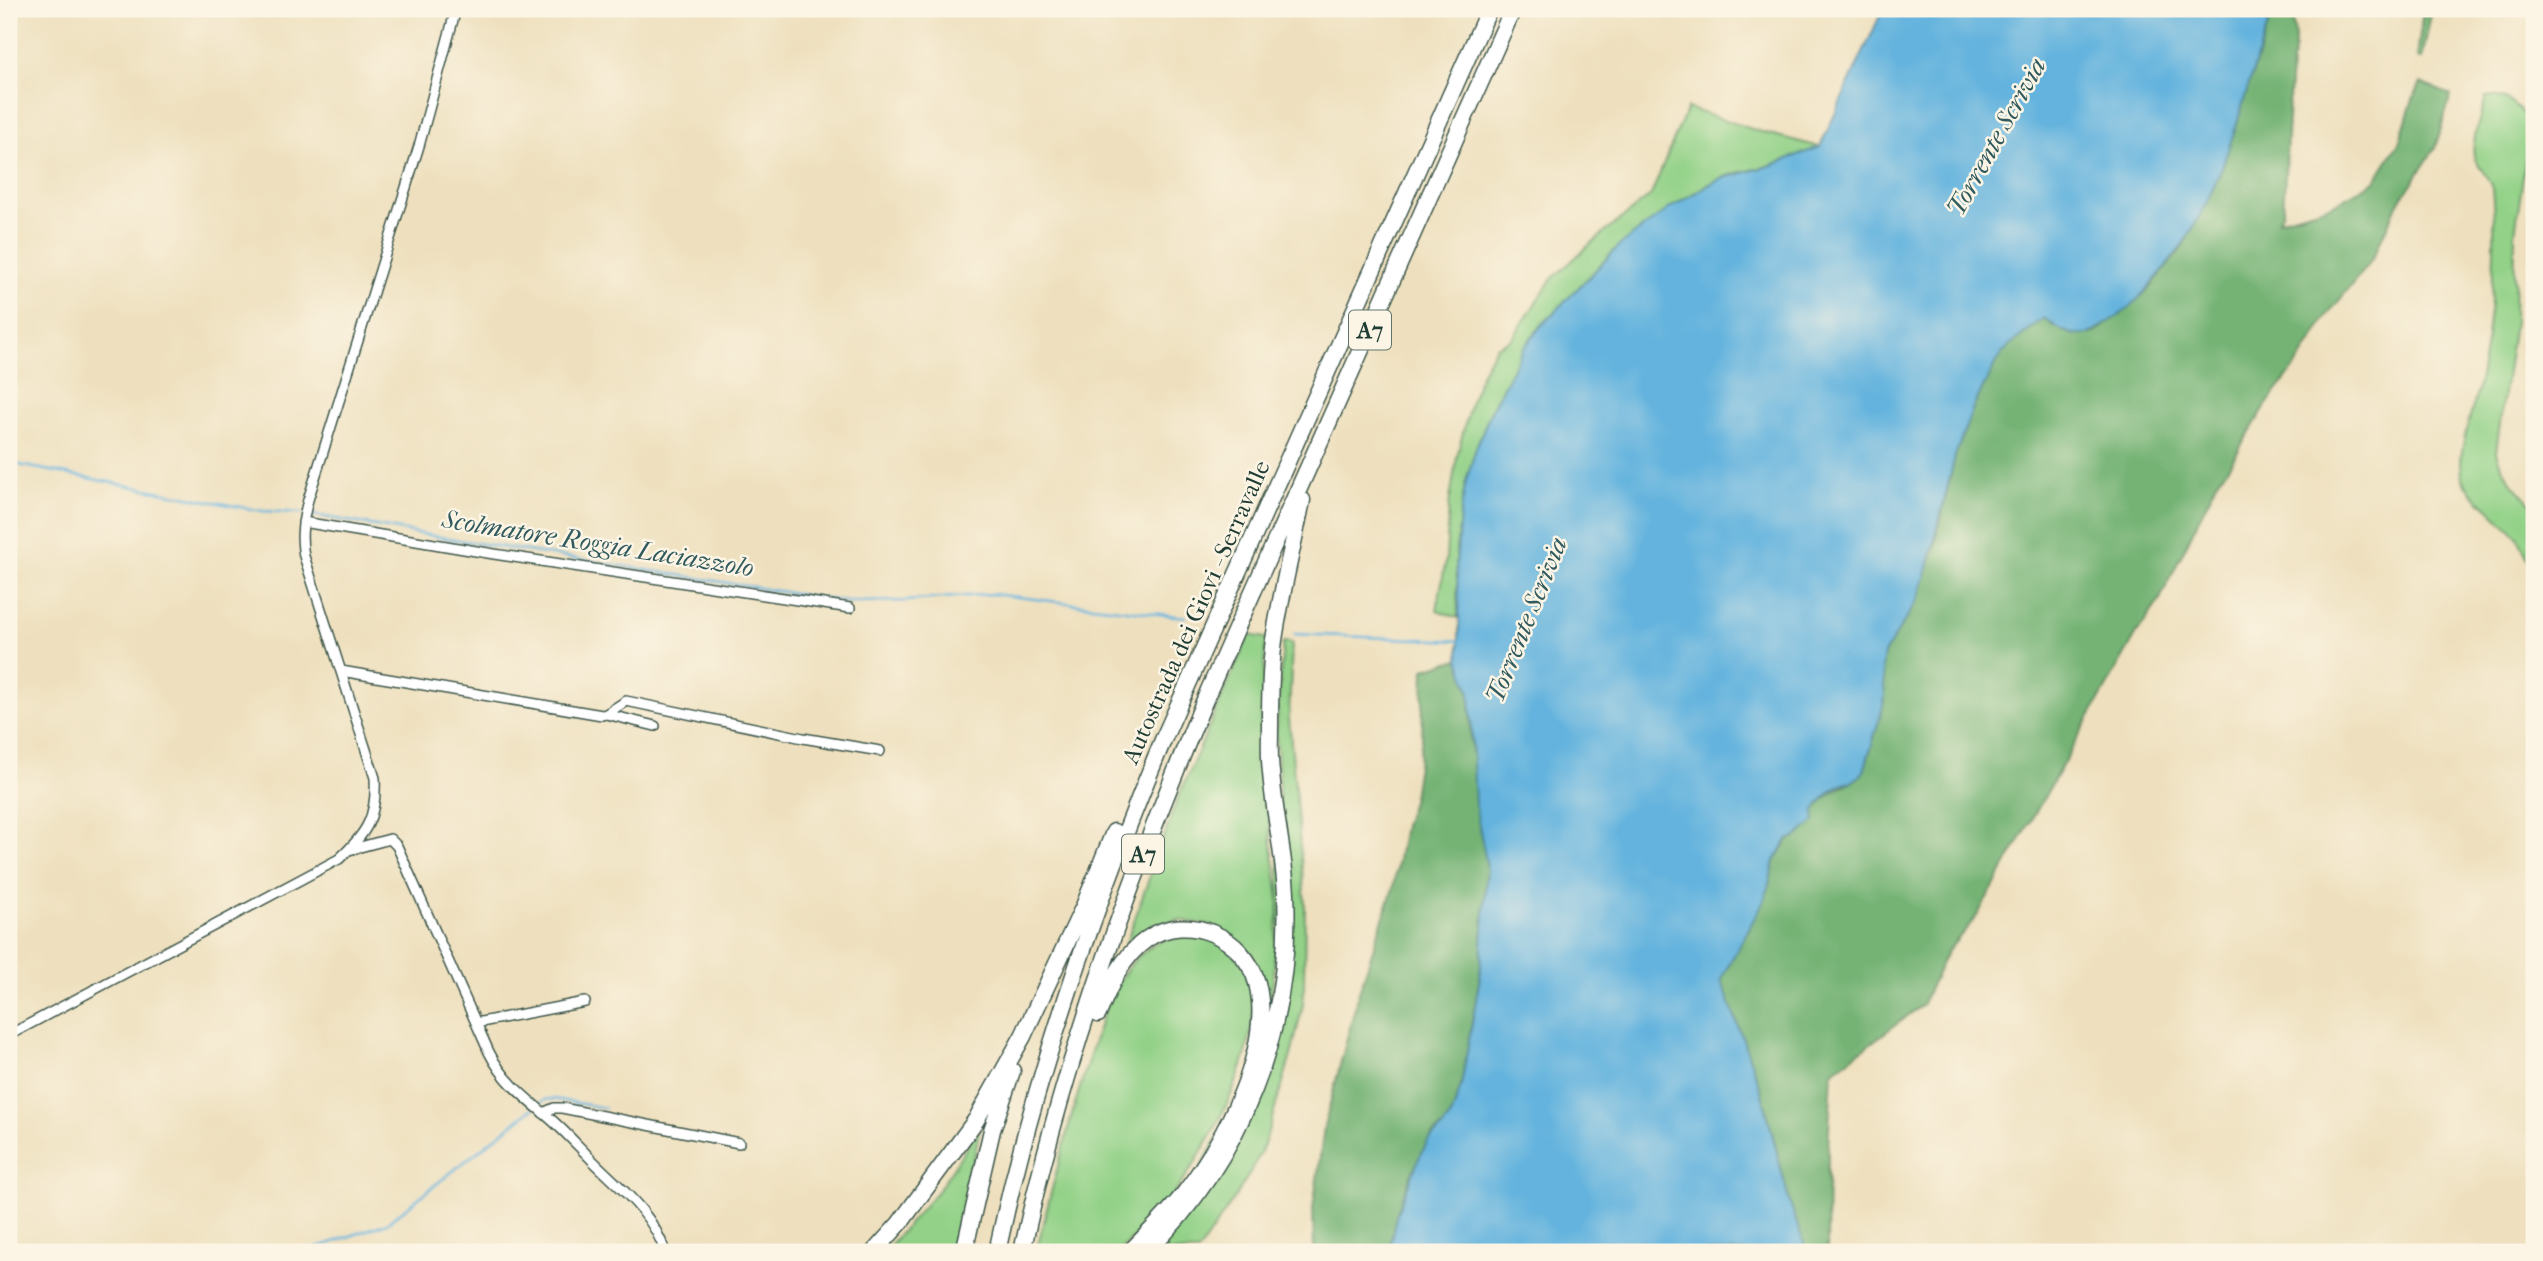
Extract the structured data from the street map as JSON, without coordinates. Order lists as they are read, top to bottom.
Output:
{
  "streets": {
    "highway": ["A7", "Autostrada dei Giovi - Serravalle"]
  },
  "water": ["Torrente Scrivia", "Scolmatore Roggia Laciazzolo"]
}
